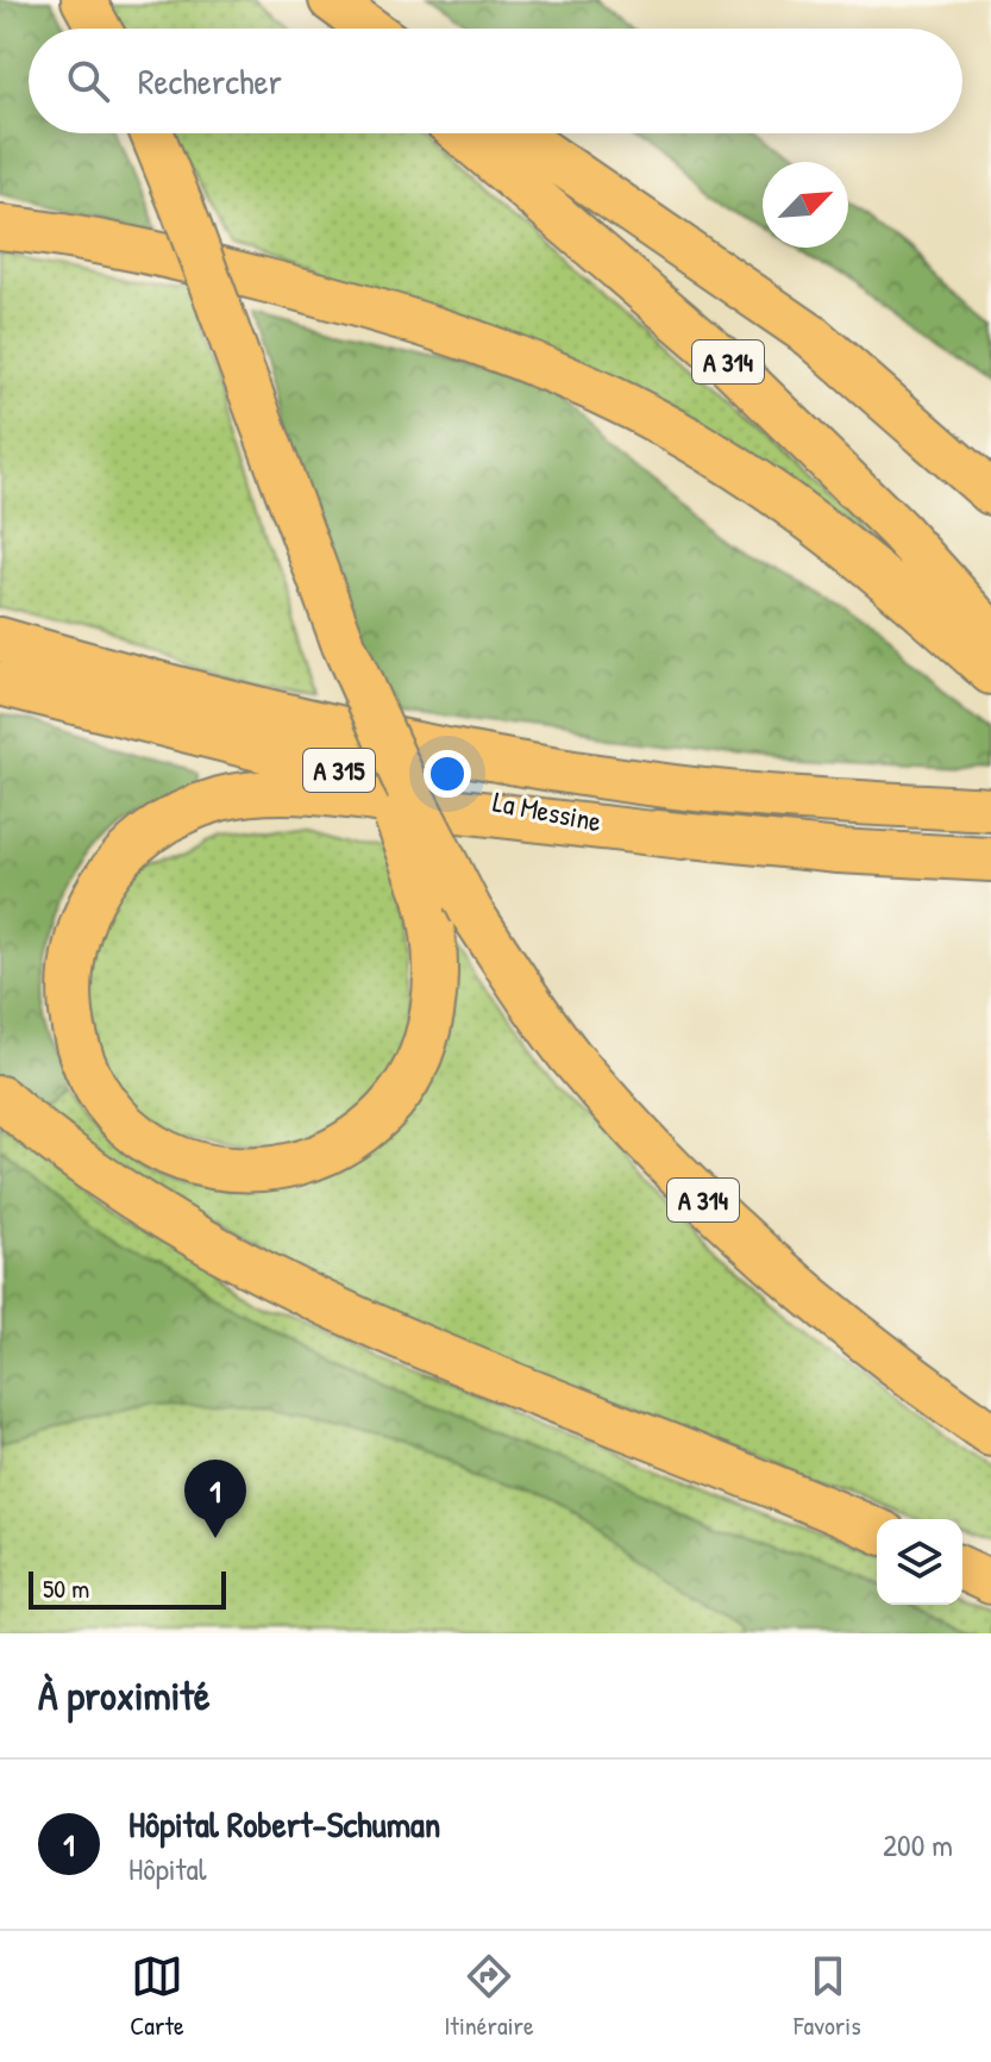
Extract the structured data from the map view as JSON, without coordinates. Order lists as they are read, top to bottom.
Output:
{
  "streets": {
    "highway": ["A 314", "A 315", "La Messine"]
  },
  "scale_bar": "50 m",
  "north": "top right",
  "page": {
    "search": "Rechercher",
    "pins": "1",
    "scale": "50 m",
    "heading": "À proximité",
    "list": [
      {
        "mark": "1",
        "name": "Hôpital Robert-Schuman",
        "note": "Hôpital",
        "value": "200 m"
      }
    ],
    "nav": ["Carte", "Itinéraire", "Favoris"]
  }
}
